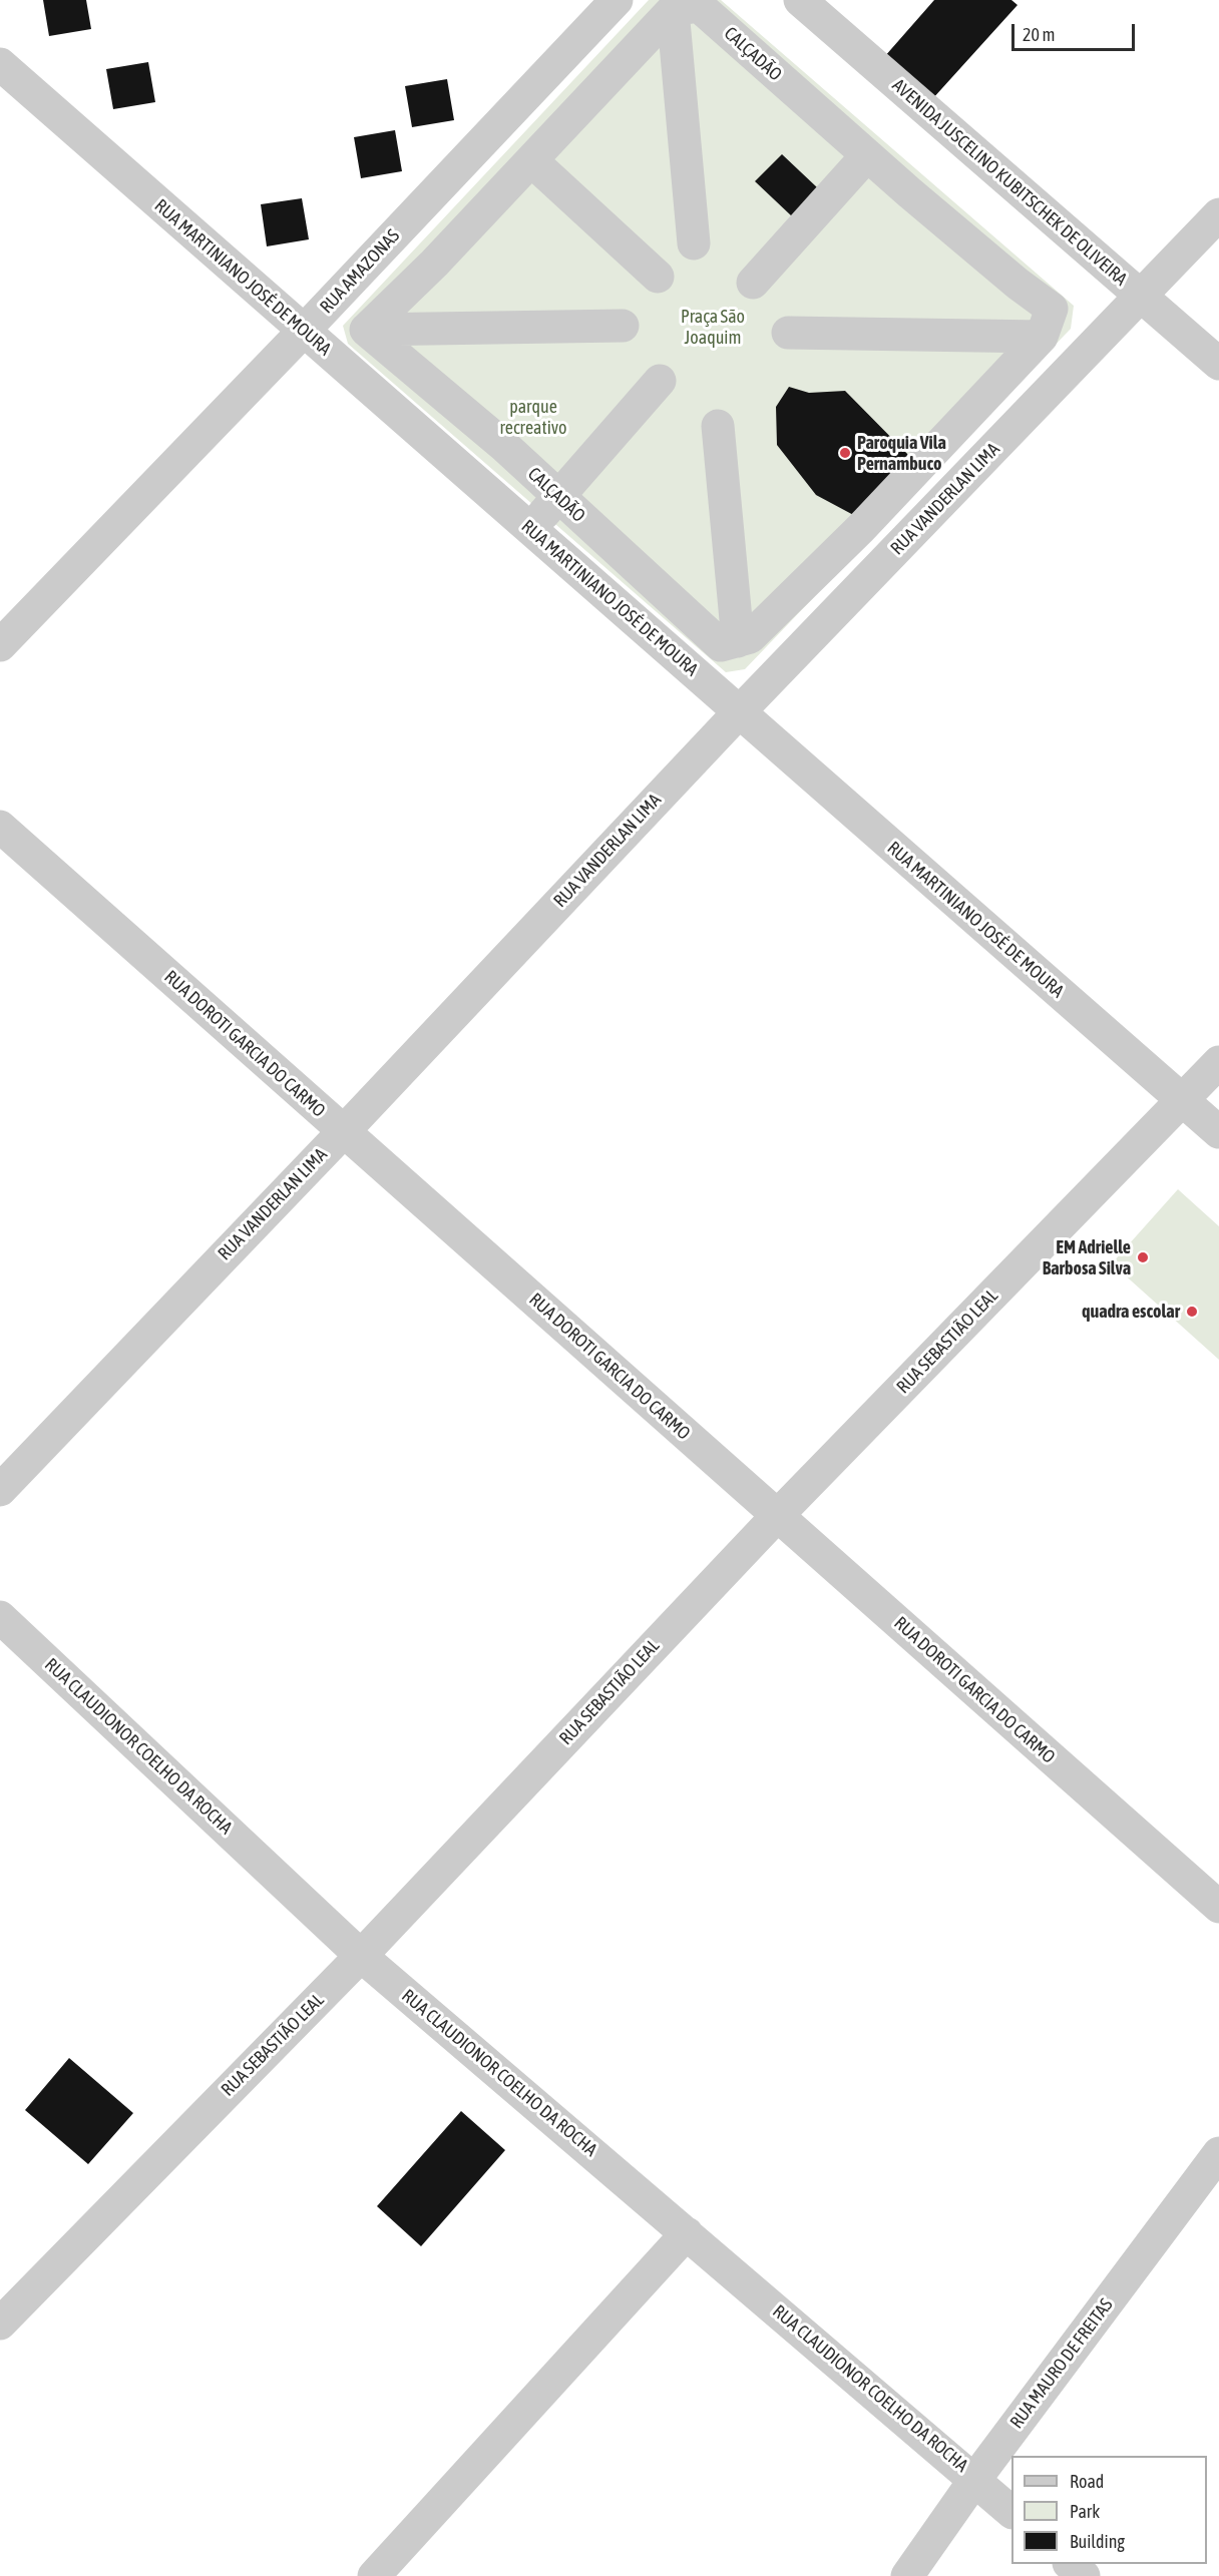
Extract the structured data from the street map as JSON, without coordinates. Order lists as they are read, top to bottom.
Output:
{
  "streets": {
    "street": [
      "CALÇADÃO",
      "AVENIDA JUSCELINO KUBITSCHEK DE OLIVEIRA",
      "RUA AMAZONAS",
      "RUA MARTINIANO JOSÉ DE MOURA",
      "RUA VANDERLAN LIMA",
      "RUA DOROTI GARCIA DO CARMO",
      "RUA SEBASTIÃO LEAL",
      "RUA CLAUDIONOR COELHO DA ROCHA",
      "RUA MAURO DE FREITAS"
    ]
  },
  "crossings": [
    ["AVENIDA JUSCELINO KUBITSCHEK DE OLIVEIRA", "RUA VANDERLAN LIMA"],
    ["RUA AMAZONAS", "RUA MARTINIANO JOSÉ DE MOURA"],
    ["RUA MARTINIANO JOSÉ DE MOURA", "RUA VANDERLAN LIMA"],
    ["RUA MARTINIANO JOSÉ DE MOURA", "RUA SEBASTIÃO LEAL"],
    ["RUA VANDERLAN LIMA", "RUA DOROTI GARCIA DO CARMO"],
    ["RUA DOROTI GARCIA DO CARMO", "RUA SEBASTIÃO LEAL"],
    ["RUA SEBASTIÃO LEAL", "RUA CLAUDIONOR COELHO DA ROCHA"],
    ["RUA CLAUDIONOR COELHO DA ROCHA", "RUA MAURO DE FREITAS"]
  ],
  "parks": ["Praça São Joaquim", "parque recreativo"],
  "places": ["Paroquia Vila Pernambuco", "EM Adrielle Barbosa Silva", "quadra escolar"],
  "legend": ["Road", "Park", "Building"],
  "scale_bar": "20 m"
}
